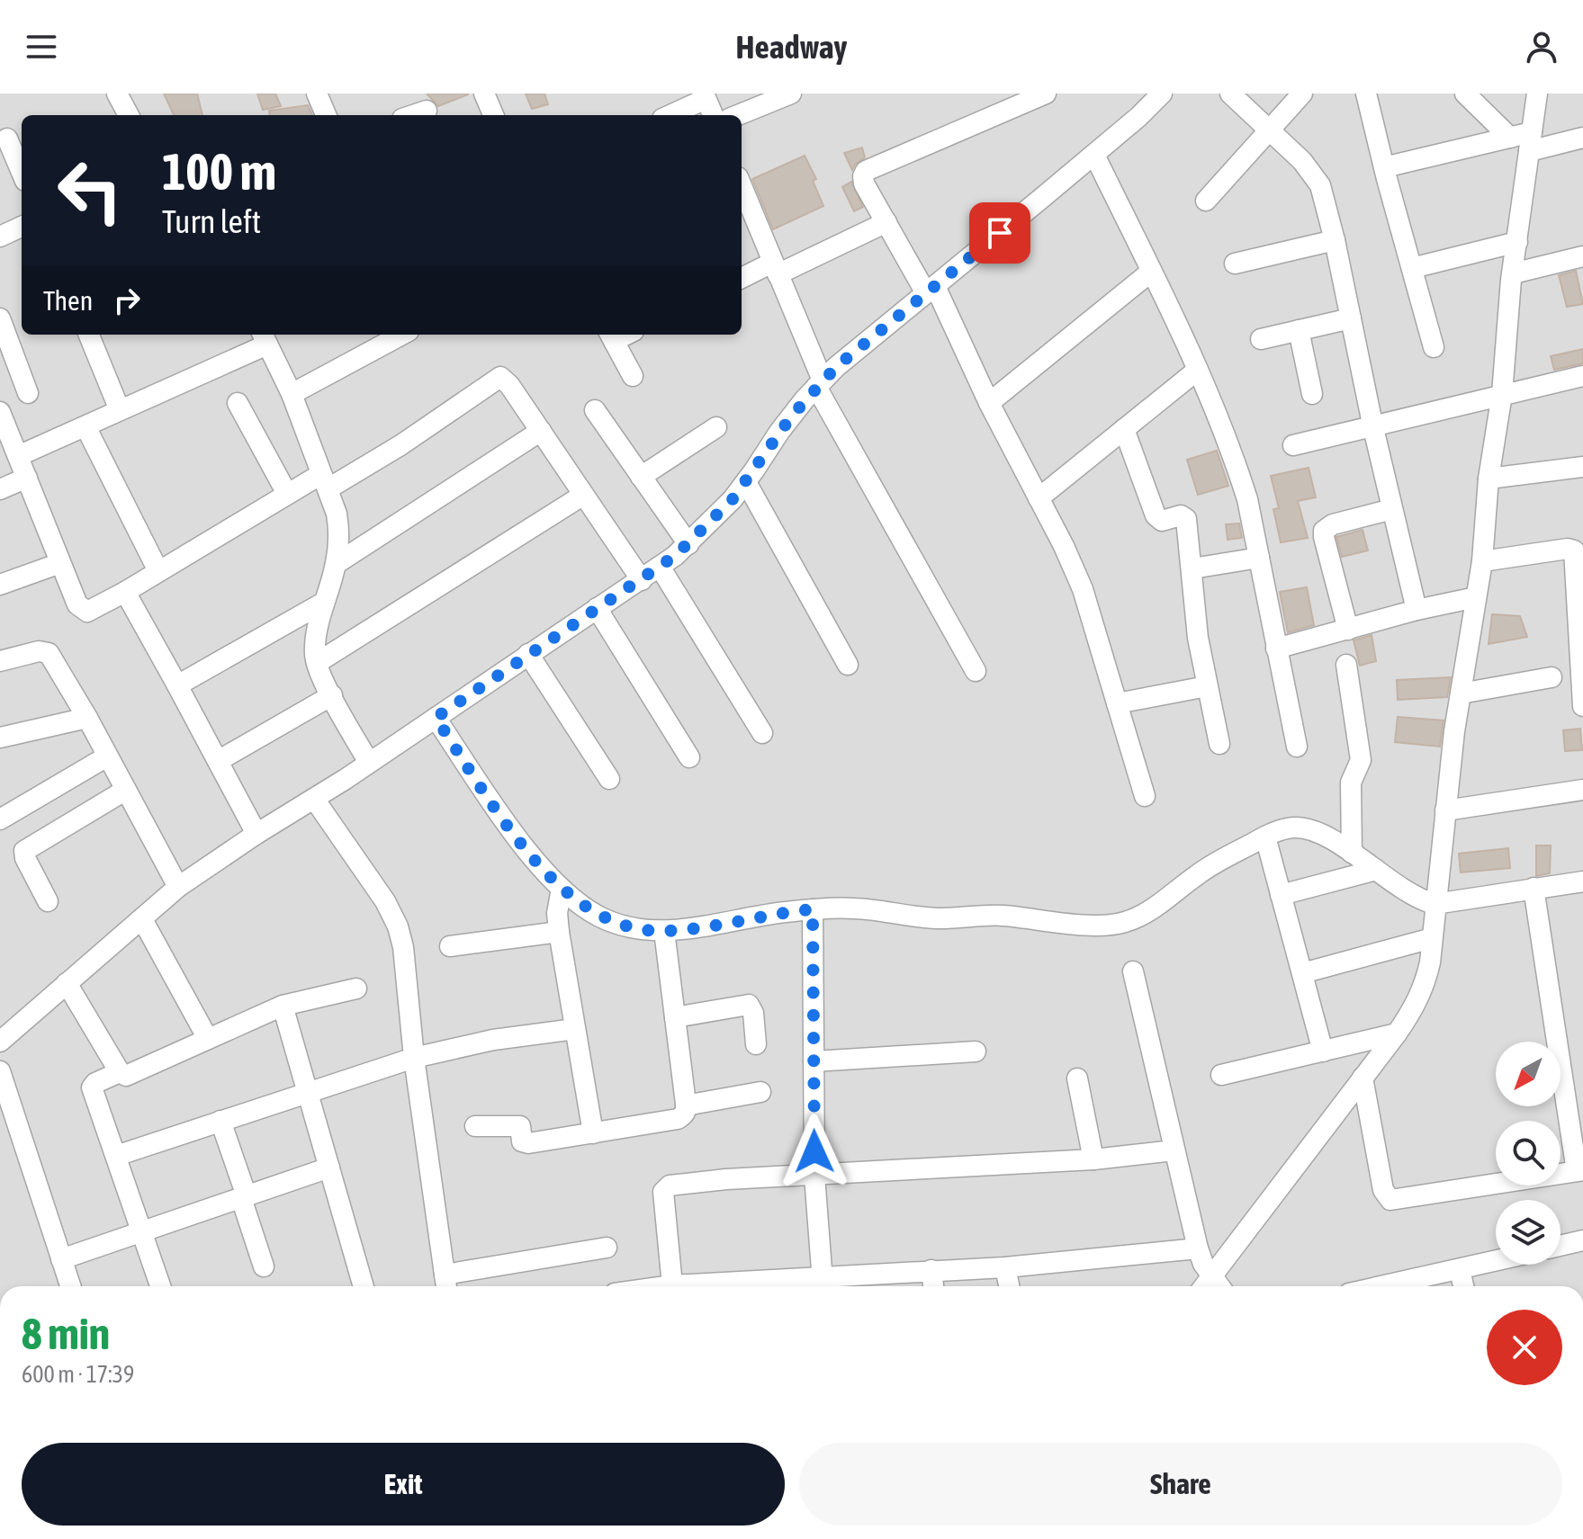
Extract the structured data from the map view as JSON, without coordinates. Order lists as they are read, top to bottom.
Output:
{
  "north": "bottom left",
  "page": {
    "header": "Headway",
    "turn": ["100 m", "Turn left"],
    "then": "Then",
    "heading": ["8 min", "600 m · 17:39"],
    "buttons": ["Exit", "Share"]
  }
}
